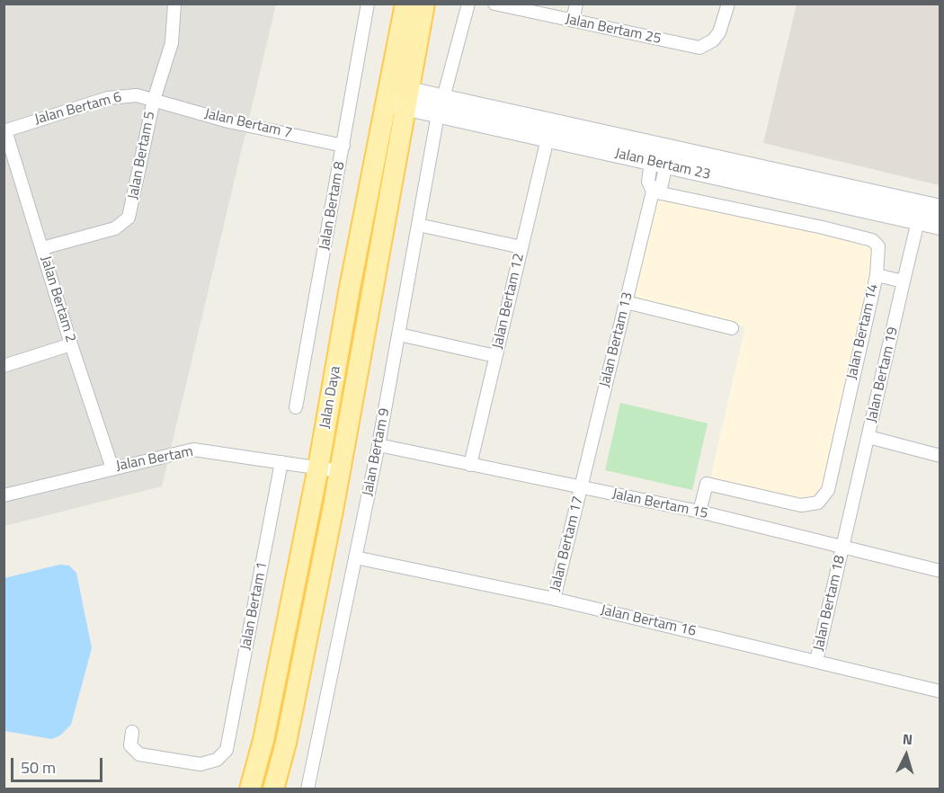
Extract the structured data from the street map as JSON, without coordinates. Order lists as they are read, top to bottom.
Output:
{
  "streets": {
    "main road": ["Jalan Daya"],
    "street": [
      "Jalan Bertam 25",
      "Jalan Bertam 6",
      "Jalan Bertam 7",
      "Jalan Bertam 5",
      "Jalan Bertam 23",
      "Jalan Bertam 8",
      "Jalan Bertam 2",
      "Jalan Bertam 12",
      "Jalan Bertam 14",
      "Jalan Bertam 13",
      "Jalan Bertam 19",
      "Jalan Bertam 9",
      "Jalan Bertam",
      "Jalan Bertam 15",
      "Jalan Bertam 17",
      "Jalan Bertam 18",
      "Jalan Bertam 1",
      "Jalan Bertam 16"
    ]
  },
  "crossings": [
    ["Jalan Bertam 6", "Jalan Bertam 7"],
    ["Jalan Bertam 6", "Jalan Bertam 5"],
    ["Jalan Bertam 6", "Jalan Bertam 2"],
    ["Jalan Bertam 7", "Jalan Bertam 5"],
    ["Jalan Bertam 7", "Jalan Bertam 8"],
    ["Jalan Bertam 5", "Jalan Bertam 2"],
    ["Jalan Bertam 23", "Jalan Bertam 12"],
    ["Jalan Bertam 23", "Jalan Bertam 13"],
    ["Jalan Bertam 23", "Jalan Bertam 19"],
    ["Jalan Bertam 23", "Jalan Daya"],
    ["Jalan Bertam 23", "Jalan Bertam 9"],
    ["Jalan Bertam 2", "Jalan Bertam"],
    ["Jalan Bertam 12", "Jalan Bertam 15"],
    ["Jalan Bertam 14", "Jalan Bertam 13"],
    ["Jalan Bertam 14", "Jalan Bertam 15"],
    ["Jalan Bertam 13", "Jalan Bertam 15"],
    ["Jalan Bertam 13", "Jalan Bertam 17"],
    ["Jalan Bertam 19", "Jalan Bertam 15"],
    ["Jalan Bertam 19", "Jalan Bertam 18"],
    ["Jalan Daya", "Jalan Bertam"],
    ["Jalan Bertam 9", "Jalan Bertam 15"],
    ["Jalan Bertam 9", "Jalan Bertam 16"],
    ["Jalan Bertam", "Jalan Bertam 1"],
    ["Jalan Bertam 15", "Jalan Bertam 17"],
    ["Jalan Bertam 15", "Jalan Bertam 18"],
    ["Jalan Bertam 17", "Jalan Bertam 16"],
    ["Jalan Bertam 18", "Jalan Bertam 16"]
  ],
  "scale_bar": "50 m",
  "north": "top"
}
